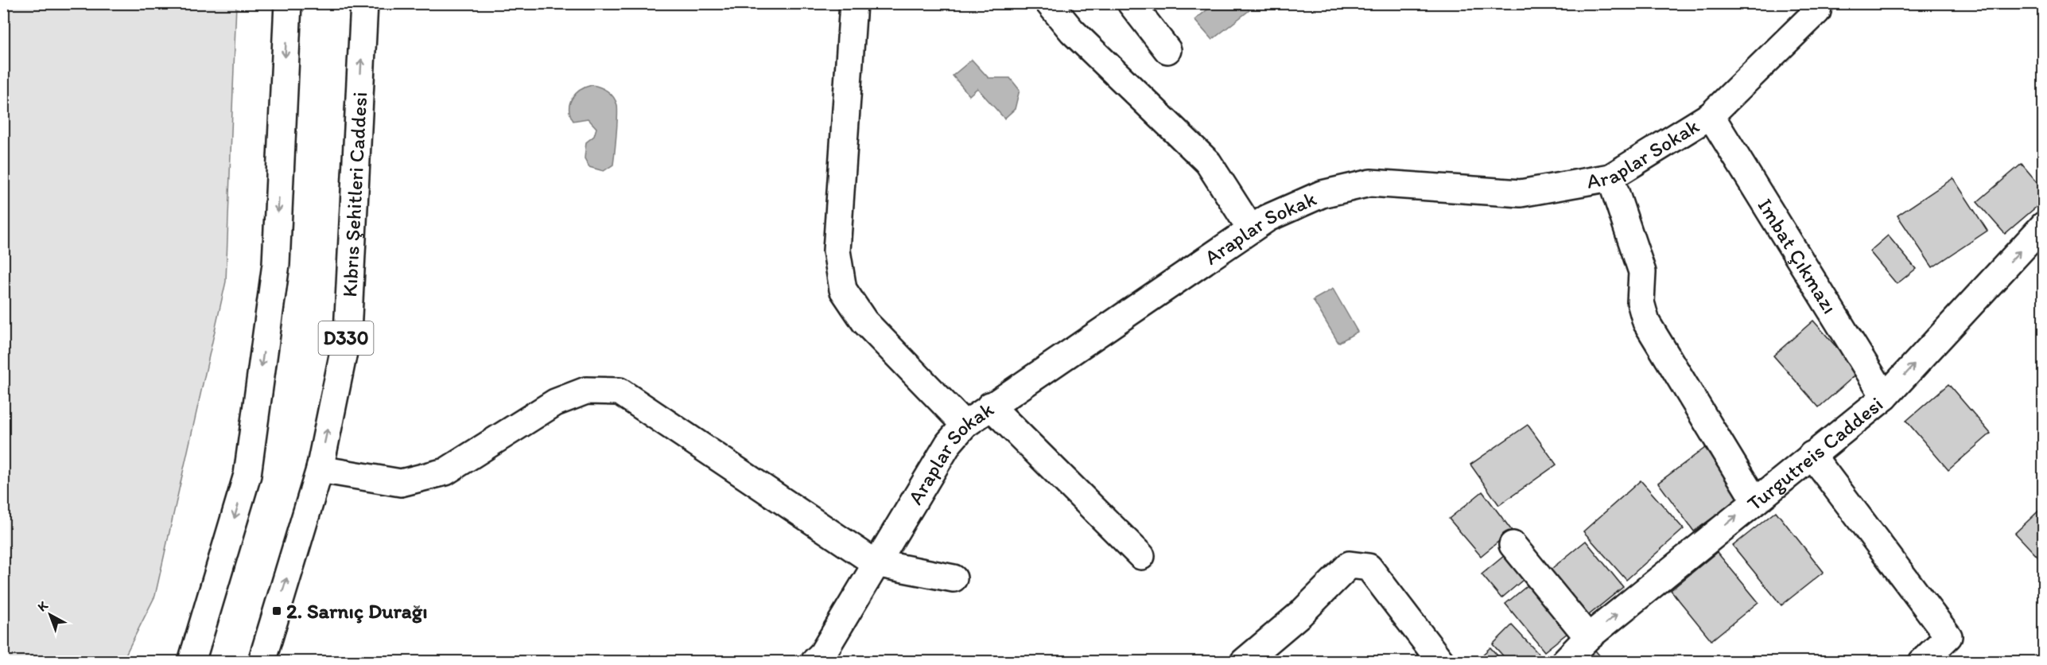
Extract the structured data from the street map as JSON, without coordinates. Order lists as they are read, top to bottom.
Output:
{
  "streets": {
    "main road": [
      "Araplar Sokak",
      "Kıbrıs Şehitleri Caddesi",
      "Imbat Çıkmazı",
      "D330",
      "Turgutreis Caddesi"
    ]
  },
  "crossings": [
    ["Araplar Sokak", "Imbat Çıkmazı"],
    ["Imbat Çıkmazı", "Turgutreis Caddesi"]
  ],
  "one_way": ["Turgutreis Caddesi"],
  "places": {
    "transit": ["2. Sarnıç Durağı"]
  },
  "north": "top left"
}
